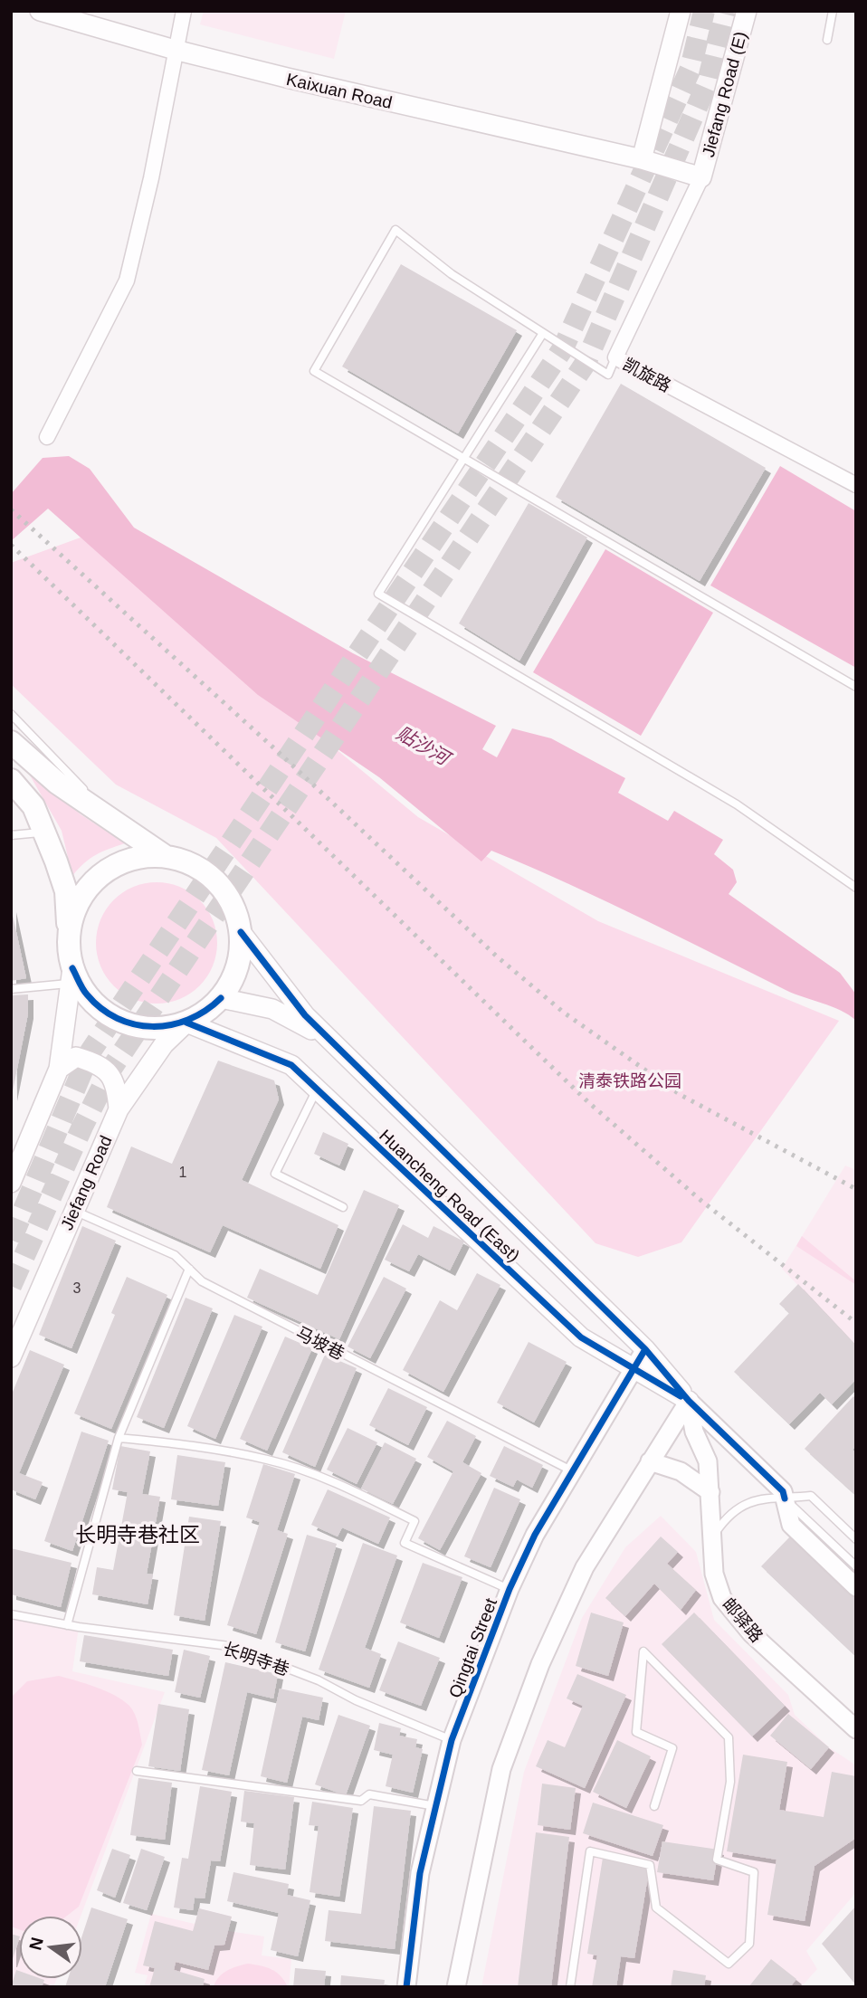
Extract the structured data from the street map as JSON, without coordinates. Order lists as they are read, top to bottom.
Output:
{
  "streets": {
    "main road": [
      "Kaixuan Road",
      "Jiefang Road (E)",
      "Jiefang Road",
      "Huancheng Road (East)"
    ],
    "street": ["凯旋路", "邮驿路", "Qingtai Street"],
    "lane": ["马坡巷", "长明寺巷"]
  },
  "crossings": [
    ["Kaixuan Road", "Jiefang Road (E)"],
    ["Kaixuan Road", "凯旋路"],
    ["Jiefang Road (E)", "凯旋路"],
    ["Jiefang Road", "Huancheng Road (East)"],
    ["Jiefang Road", "马坡巷"],
    ["Huancheng Road (East)", "邮驿路"],
    ["Huancheng Road (East)", "Qingtai Street"],
    ["马坡巷", "Qingtai Street"],
    ["Qingtai Street", "长明寺巷"]
  ],
  "districts": ["长明寺巷社区"],
  "water": ["贴沙河"],
  "parks": ["清泰铁路公园"],
  "house_numbers": ["1", "3"],
  "north": "left"
}
